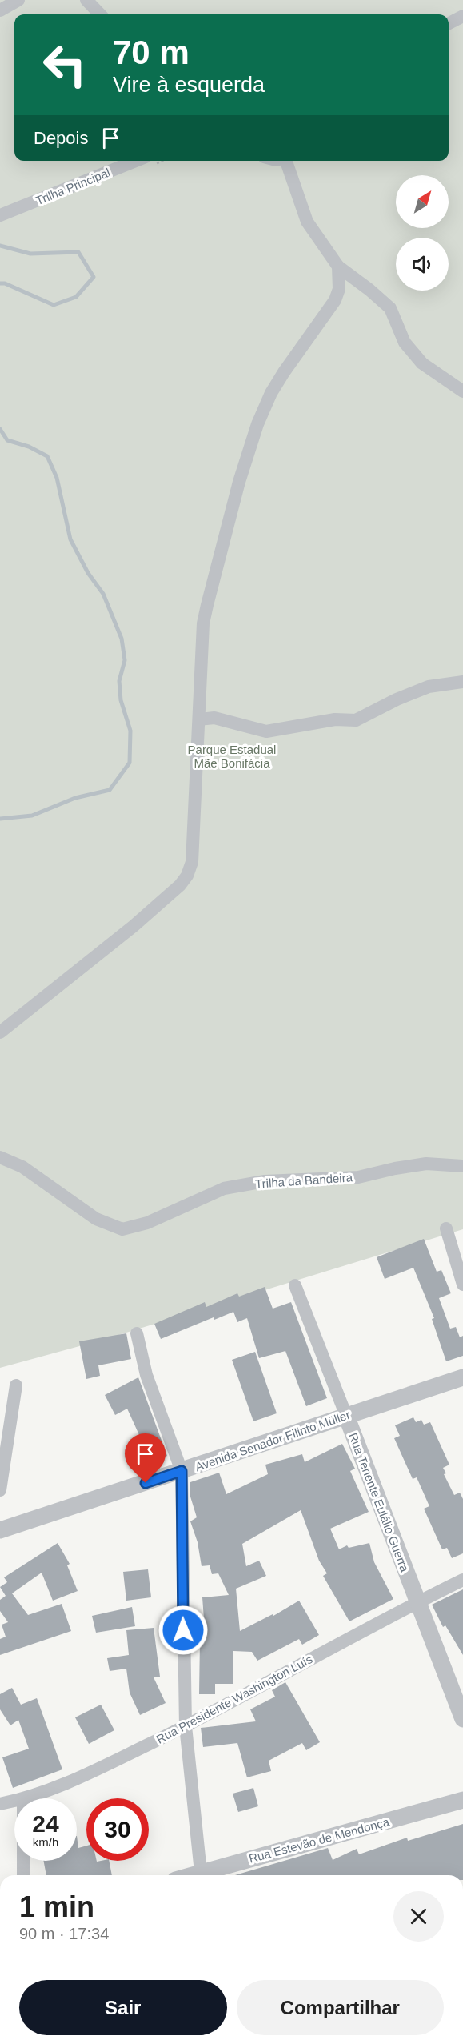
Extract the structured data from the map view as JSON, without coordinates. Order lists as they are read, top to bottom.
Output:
{
  "streets": {
    "street": [
      "Trilha Principal",
      "Trilha da Bandeira",
      "Avenida Senador Filinto Müller",
      "Rua Tenente Eulálio Guerra",
      "Rua Presidente Washington Luís",
      "Rua Estevão de Mendonça"
    ]
  },
  "crossings": [
    ["Avenida Senador Filinto Müller", "Rua Tenente Eulálio Guerra"],
    ["Rua Tenente Eulálio Guerra", "Rua Presidente Washington Luís"]
  ],
  "parks": ["Parque Estadual Mãe Bonifácia"],
  "north": "top right",
  "page": {
    "turn": ["70 m", "Vire à esquerda"],
    "then": "Depois",
    "speed": "24 km/h",
    "limit": "30",
    "heading": ["1 min", "90 m · 17:34"],
    "buttons": ["Sair", "Compartilhar"]
  }
}
